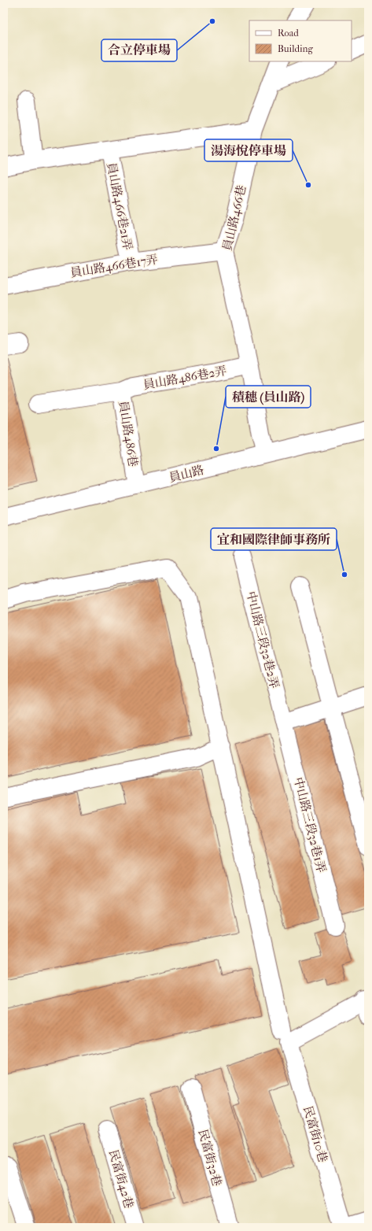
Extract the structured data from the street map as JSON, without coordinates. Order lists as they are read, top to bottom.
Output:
{
  "streets": {
    "street": [
      "員山路466巷21弄",
      "員山路466巷",
      "員山路466巷17弄",
      "員山路486巷2弄",
      "員山路486巷",
      "員山路",
      "中山路三段32巷2弄",
      "中山路三段32巷1弄",
      "民富街10巷",
      "民富街32巷",
      "民富街42巷"
    ]
  },
  "crossings": [
    ["員山路466巷21弄", "員山路466巷"],
    ["員山路466巷21弄", "員山路466巷17弄"],
    ["員山路466巷", "員山路466巷17弄"],
    ["員山路466巷", "員山路486巷2弄"],
    ["員山路466巷", "員山路"],
    ["員山路486巷2弄", "員山路486巷"],
    ["員山路486巷", "員山路"],
    ["中山路三段32巷2弄", "中山路三段32巷1弄"]
  ],
  "places": [
    "合立停車場",
    "湯海悅停車場",
    "積穗 (員山路)",
    "宜和國際律師事務所"
  ],
  "legend": ["Road", "Building"]
}
